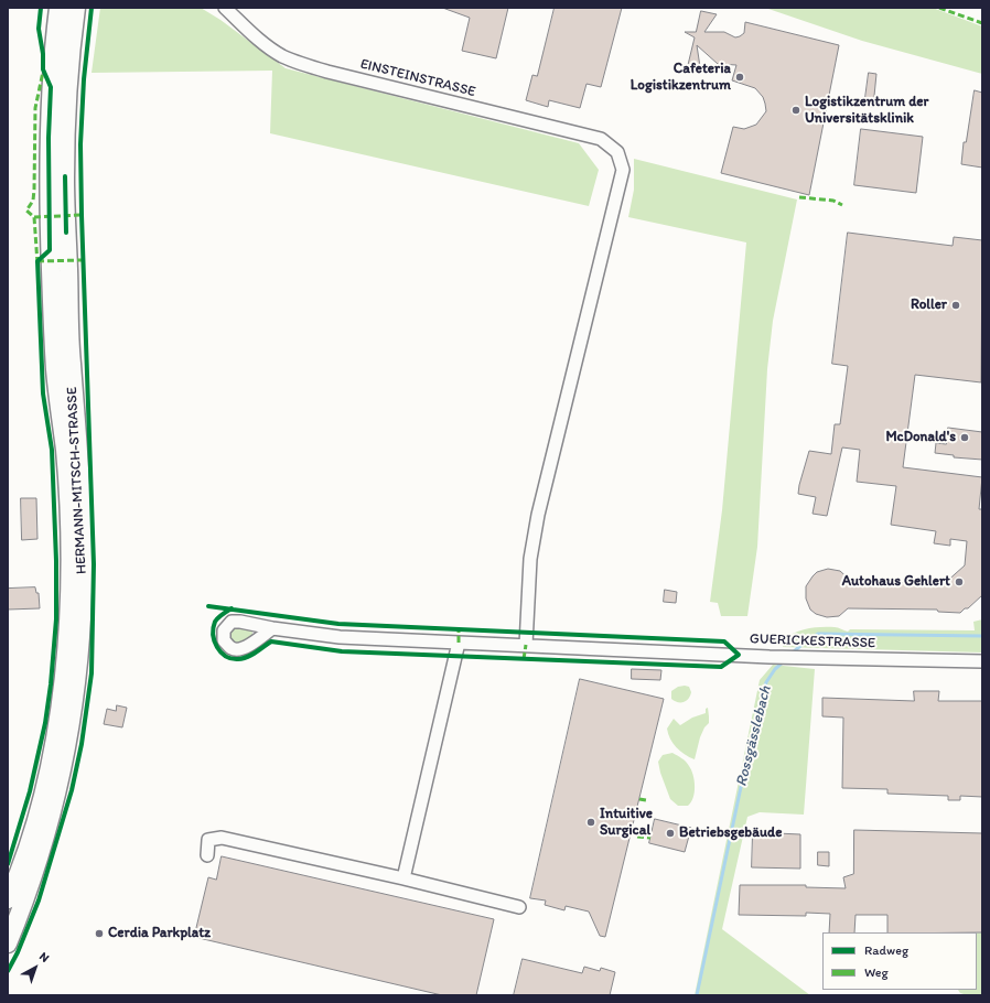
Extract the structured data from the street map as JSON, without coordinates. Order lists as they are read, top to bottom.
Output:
{
  "streets": {
    "main road": ["HERMANN-MITSCH-STRASSE"],
    "street": ["EINSTEINSTRASSE", "GUERICKESTRASSE"]
  },
  "crossings": [
    ["EINSTEINSTRASSE", "GUERICKESTRASSE"]
  ],
  "water": ["Rossgässlebach"],
  "places": [
    "Cafeteria Logistikzentrum",
    "Logistikzentrum der Universitätsklinik",
    "Roller",
    "McDonald's",
    "Autohaus Gehlert",
    "Intuitive Surgical",
    "Betriebsgebäude",
    "Cerdia Parkplatz"
  ],
  "legend": ["Radweg", "Weg"],
  "north": "top right"
}
